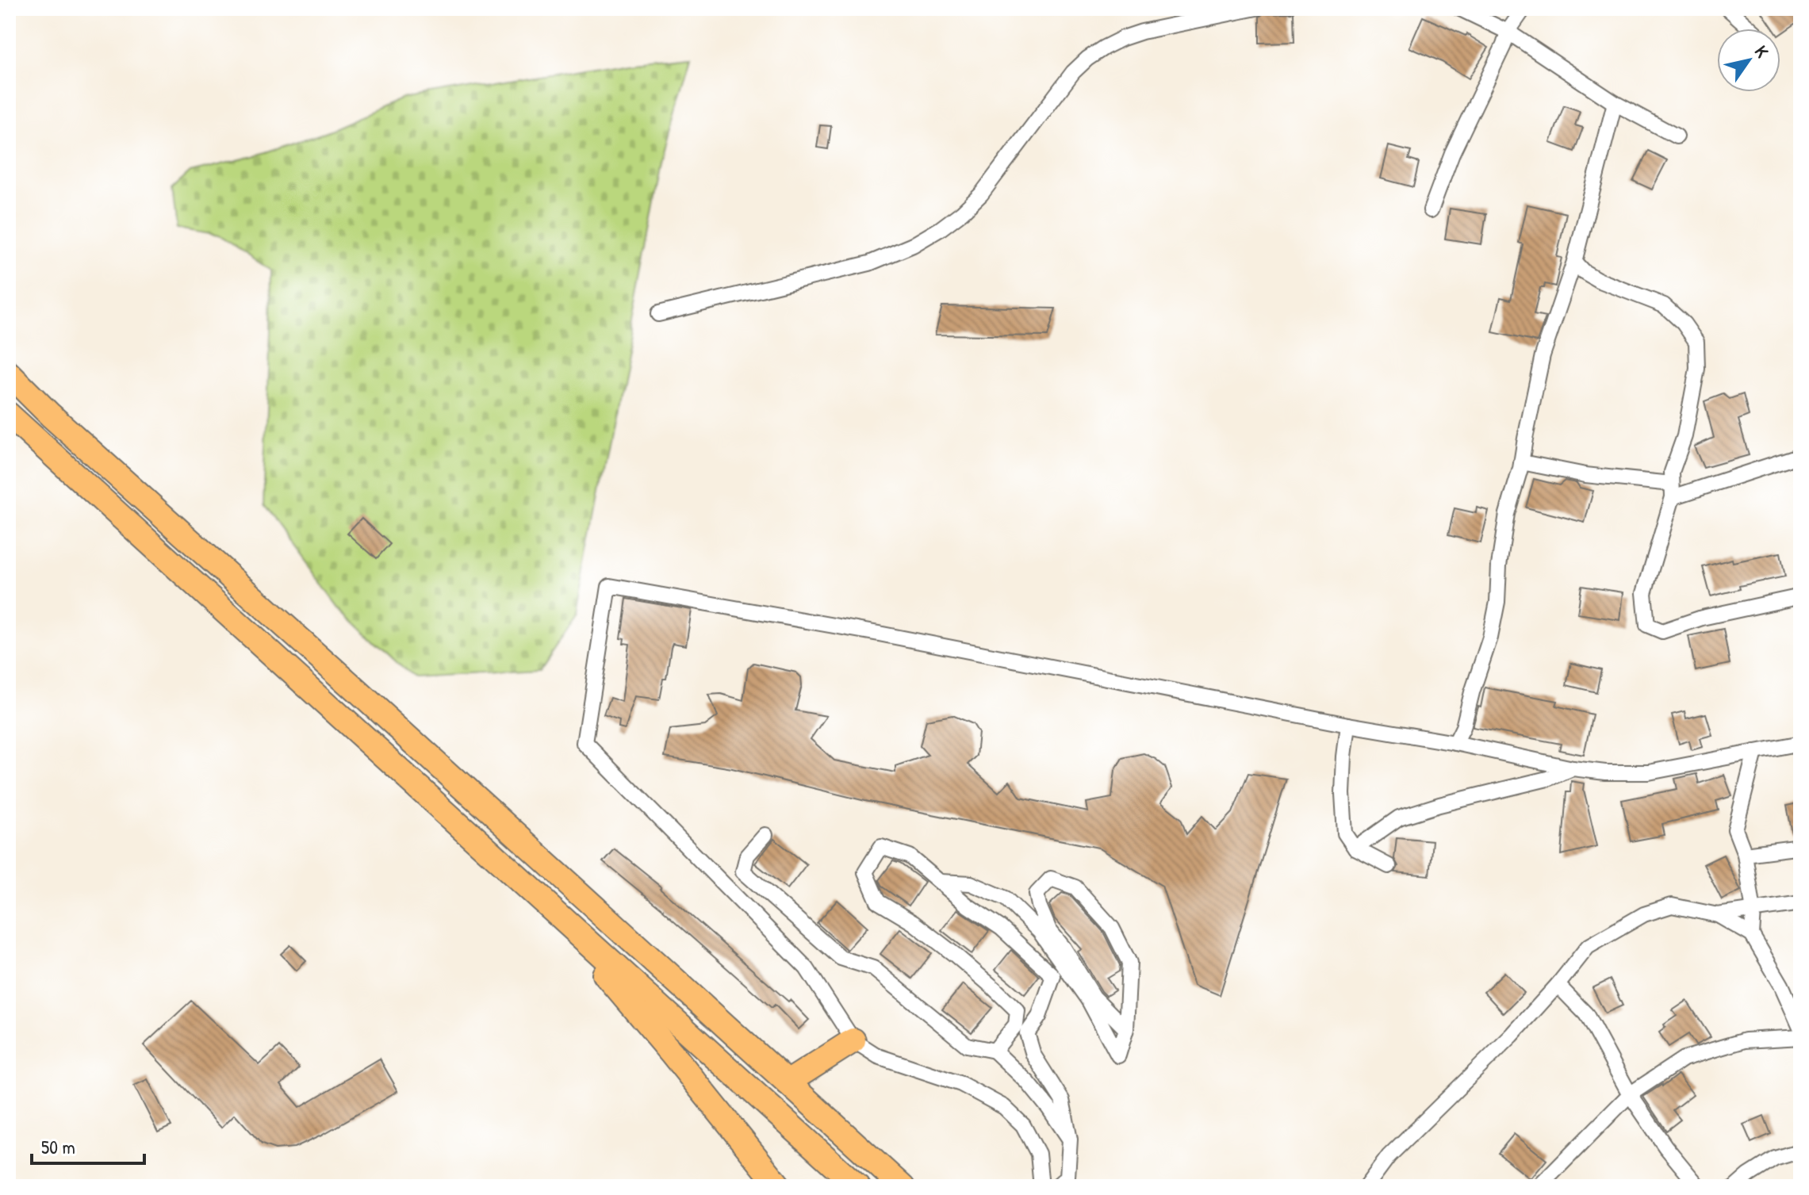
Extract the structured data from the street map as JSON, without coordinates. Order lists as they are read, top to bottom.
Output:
{
  "scale_bar": "50 m",
  "north": "top right"
}
